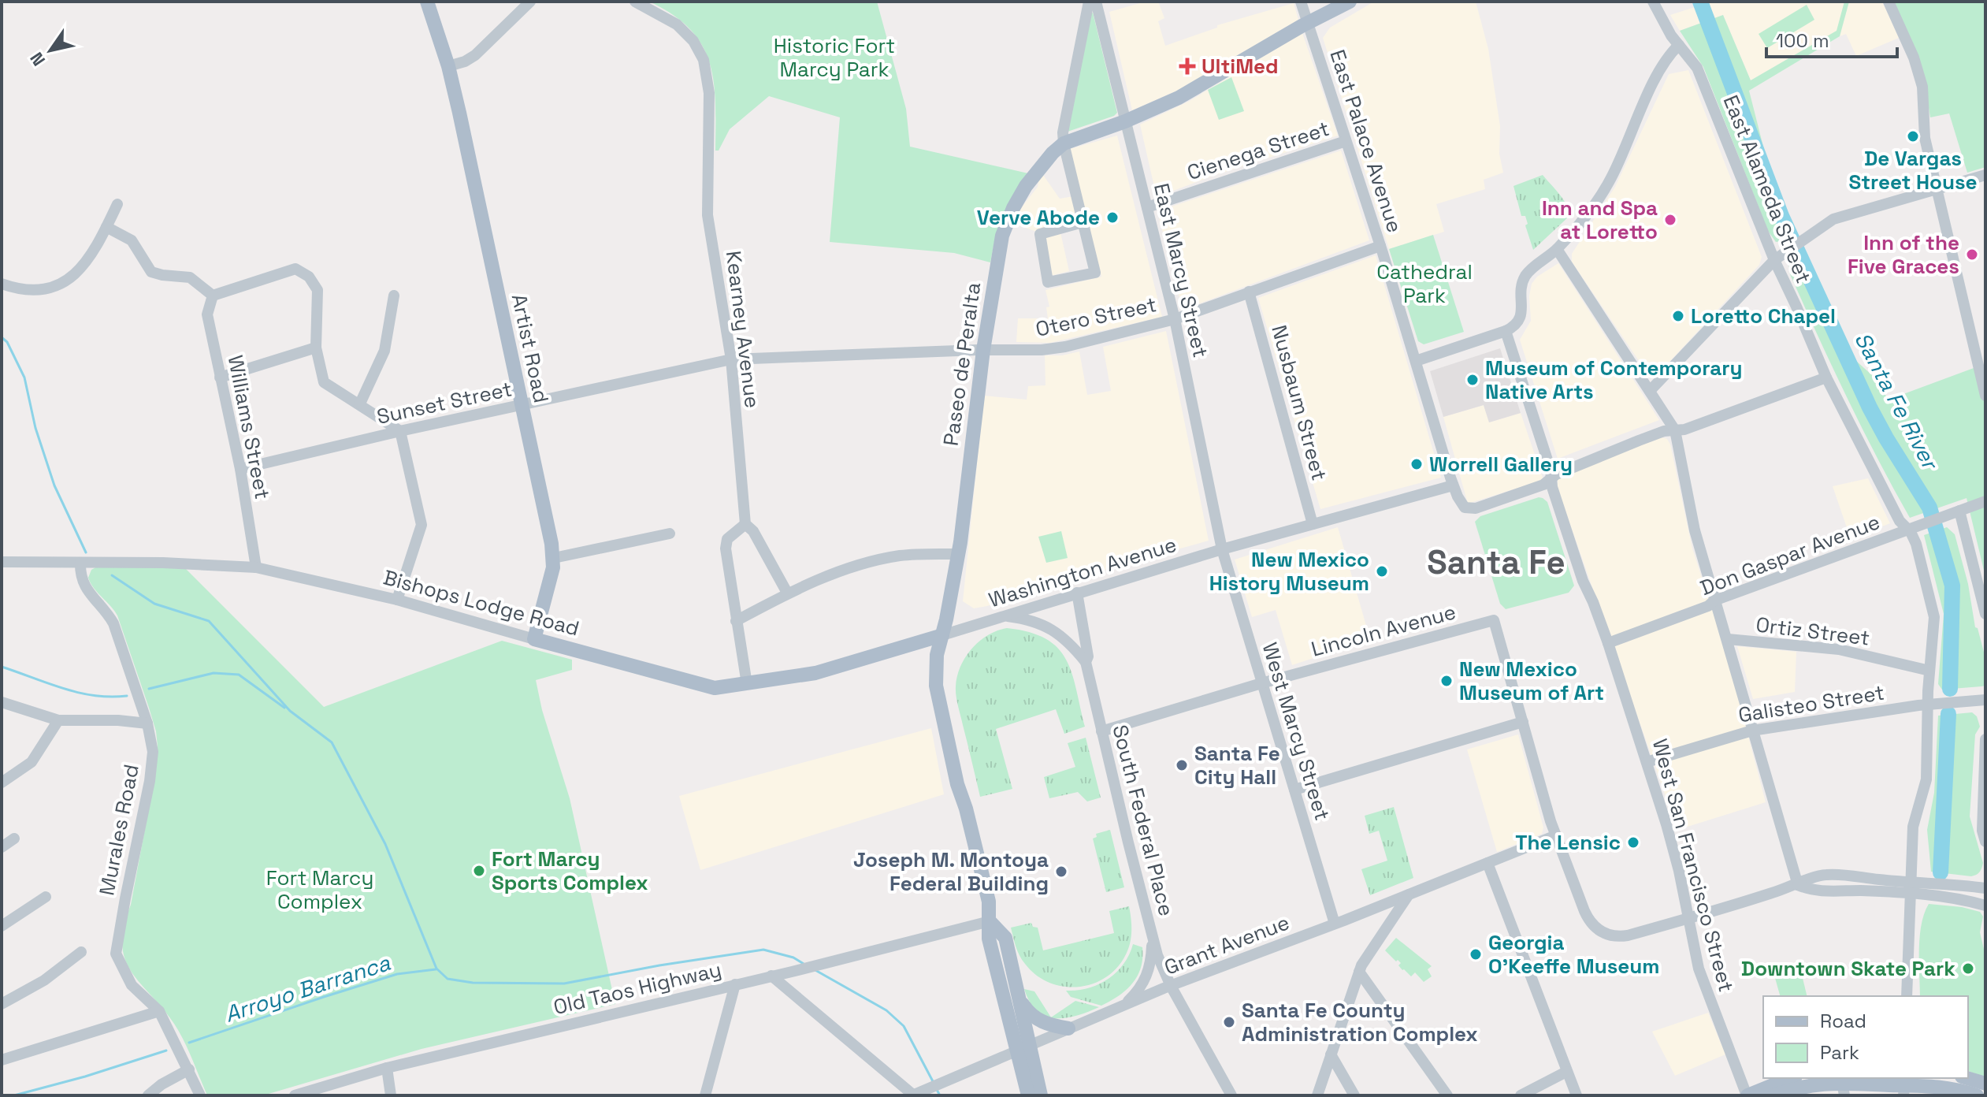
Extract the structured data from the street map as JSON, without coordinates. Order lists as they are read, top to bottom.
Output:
{
  "streets": {
    "main road": ["Artist Road", "Paseo de Peralta", "Bishops Lodge Road"],
    "street": [
      "East Palace Avenue",
      "Cienega Street",
      "East Alameda Street",
      "East Marcy Street",
      "Otero Street",
      "Kearney Avenue",
      "Sunset Street",
      "Nusbaum Street",
      "Williams Street",
      "Don Gaspar Avenue",
      "Washington Avenue",
      "Lincoln Avenue",
      "Ortiz Street",
      "Galisteo Street",
      "West Marcy Street",
      "South Federal Place",
      "Murales Road",
      "West San Francisco Street",
      "Grant Avenue",
      "Old Taos Highway"
    ]
  },
  "crossings": [
    ["East Palace Avenue", "Cienega Street"],
    ["East Palace Avenue", "Otero Street"],
    ["East Palace Avenue", "Paseo de Peralta"],
    ["East Palace Avenue", "Washington Avenue"],
    ["East Palace Avenue", "West San Francisco Street"],
    ["Cienega Street", "East Marcy Street"],
    ["East Alameda Street", "Don Gaspar Avenue"],
    ["East Alameda Street", "Ortiz Street"],
    ["East Alameda Street", "Galisteo Street"],
    ["East Marcy Street", "Otero Street"],
    ["East Marcy Street", "Paseo de Peralta"],
    ["East Marcy Street", "Washington Avenue"],
    ["East Marcy Street", "West Marcy Street"],
    ["Otero Street", "Kearney Avenue"],
    ["Otero Street", "Paseo de Peralta"],
    ["Otero Street", "Sunset Street"],
    ["Otero Street", "Nusbaum Street"],
    ["Kearney Avenue", "Sunset Street"],
    ["Artist Road", "Sunset Street"],
    ["Artist Road", "Bishops Lodge Road"],
    ["Paseo de Peralta", "Washington Avenue"],
    ["Paseo de Peralta", "Bishops Lodge Road"],
    ["Paseo de Peralta", "Grant Avenue"],
    ["Paseo de Peralta", "Old Taos Highway"],
    ["Sunset Street", "Williams Street"],
    ["Nusbaum Street", "Washington Avenue"],
    ["Williams Street", "Bishops Lodge Road"],
    ["Don Gaspar Avenue", "West San Francisco Street"],
    ["Washington Avenue", "Bishops Lodge Road"],
    ["Washington Avenue", "West Marcy Street"],
    ["Washington Avenue", "South Federal Place"],
    ["Bishops Lodge Road", "Murales Road"],
    ["Lincoln Avenue", "West Marcy Street"],
    ["Lincoln Avenue", "South Federal Place"],
    ["Galisteo Street", "West San Francisco Street"],
    ["West Marcy Street", "Grant Avenue"],
    ["South Federal Place", "Grant Avenue"]
  ],
  "districts": ["Santa Fe"],
  "water": ["Santa Fe River", "Arroyo Barranca"],
  "parks": ["Historic Fort Marcy Park", "Cathedral Park", "Fort Marcy Complex"],
  "places": {
    "health": ["UltiMed"],
    "other": [
      "De Vargas Street House",
      "Verve Abode",
      "Inn and Spa at Loretto",
      "Inn of the Five Graces",
      "Loretto Chapel",
      "Museum of Contemporary Native Arts",
      "Worrell Gallery",
      "New Mexico History Museum",
      "New Mexico Museum of Art",
      "Santa Fe City Hall",
      "The Lensic",
      "Fort Marcy Sports Complex",
      "Joseph M. Montoya Federal Building",
      "Georgia O'Keeffe Museum",
      "Downtown Skate Park",
      "Santa Fe County Administration Complex"
    ]
  },
  "legend": ["Road", "Park"],
  "scale_bar": "100 m",
  "north": "bottom left"
}
